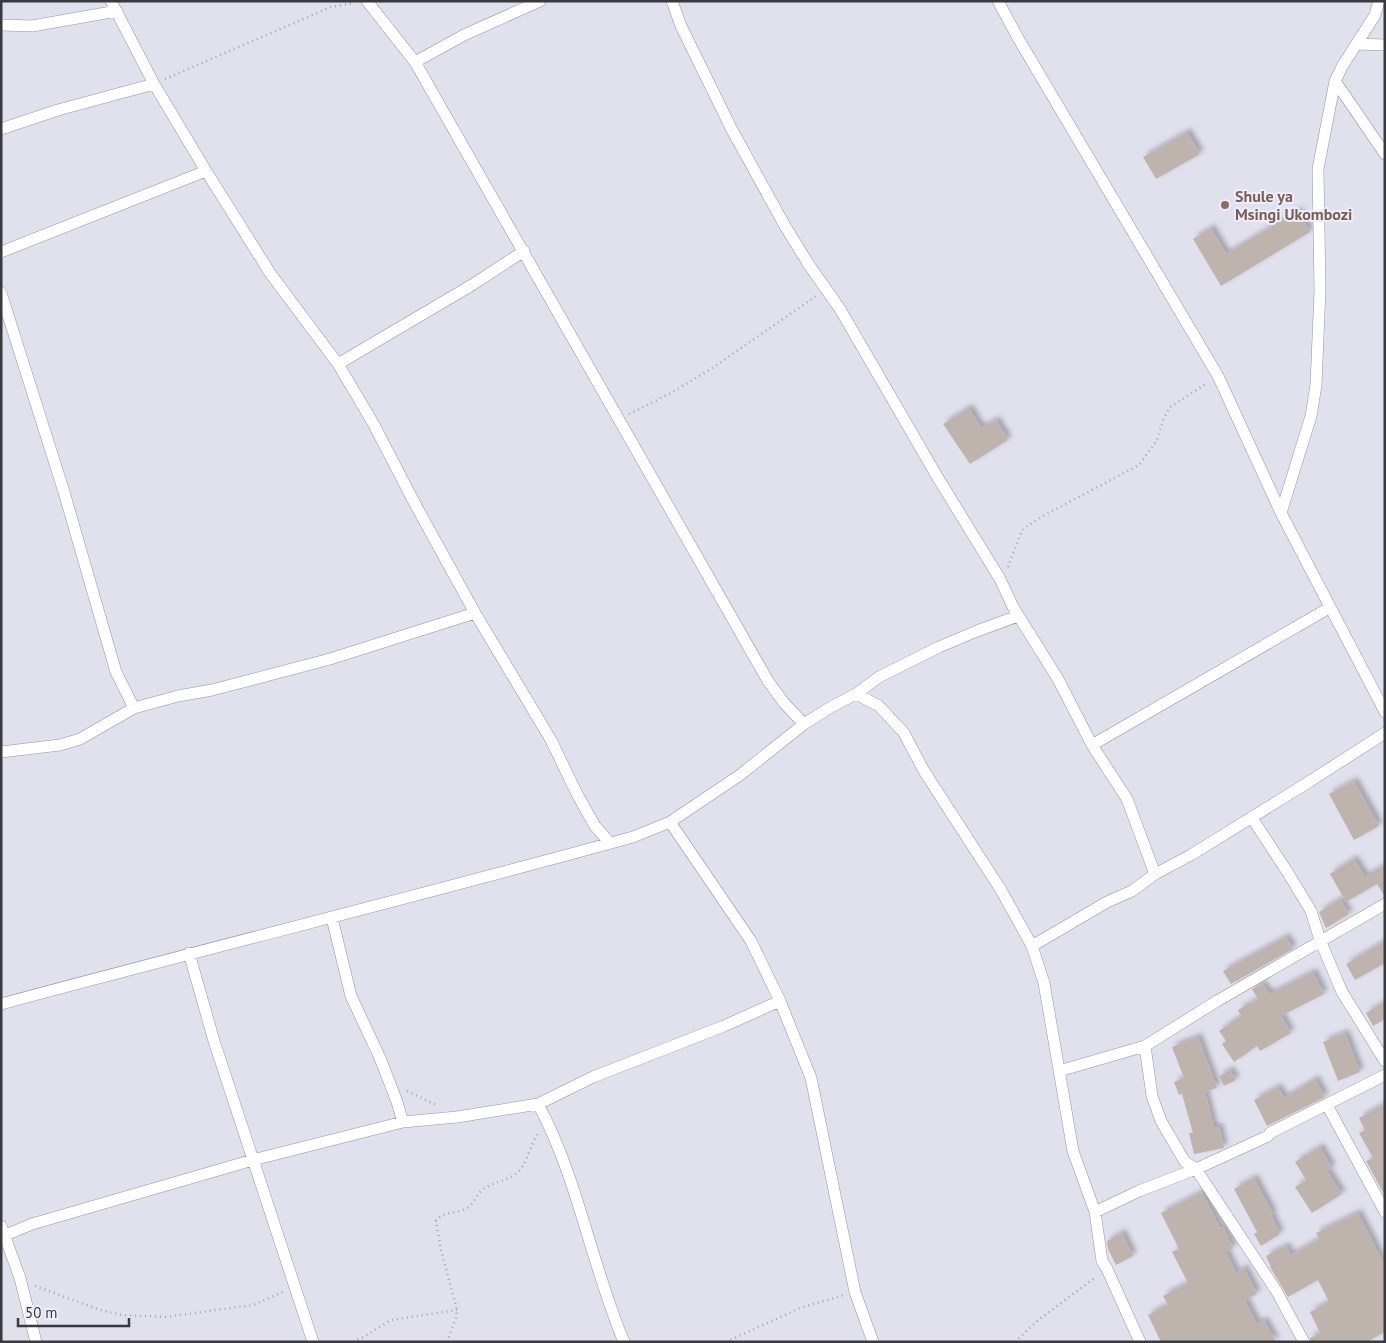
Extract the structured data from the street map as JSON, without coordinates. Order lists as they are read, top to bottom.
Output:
{
  "places": ["Shule ya Msingi Ukombozi"],
  "scale_bar": "50 m"
}
